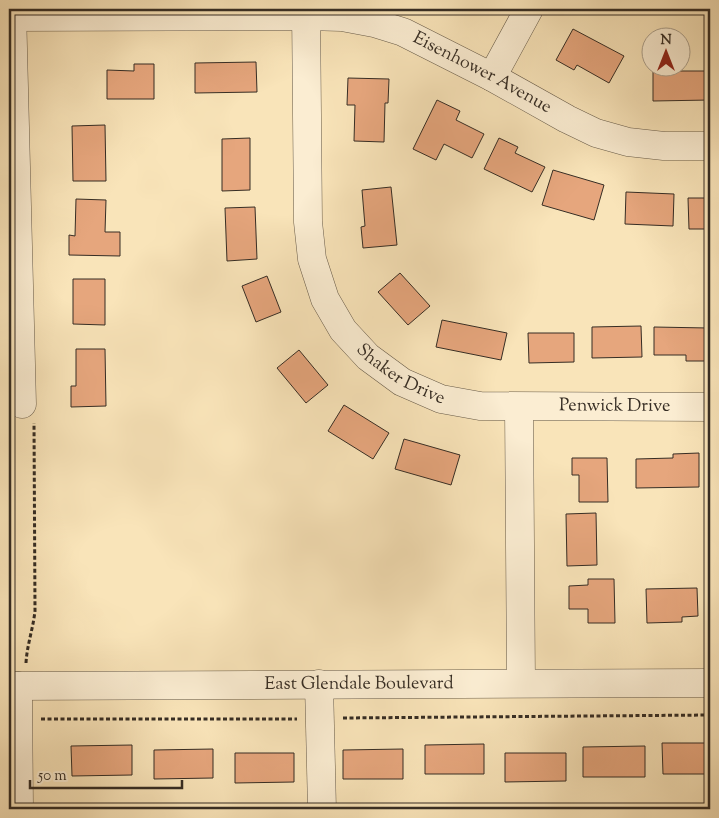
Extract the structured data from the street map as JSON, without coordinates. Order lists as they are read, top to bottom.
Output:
{
  "streets": {
    "street": [
      "Eisenhower Avenue",
      "Shaker Drive",
      "Penwick Drive",
      "East Glendale Boulevard"
    ]
  },
  "crossings": [
    ["Eisenhower Avenue", "Shaker Drive"],
    ["Shaker Drive", "Penwick Drive"]
  ],
  "scale_bar": "50 m",
  "north": "top"
}
